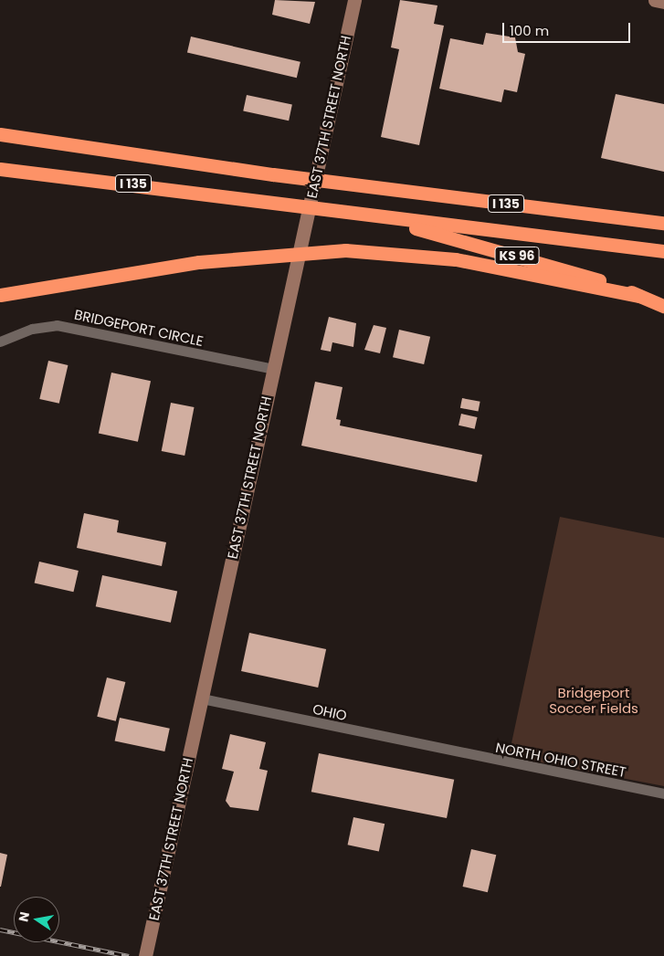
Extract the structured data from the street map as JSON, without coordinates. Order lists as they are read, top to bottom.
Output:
{
  "streets": {
    "highway": ["I 135", "KS 96"],
    "main road": ["EAST 37TH STREET NORTH"],
    "street": ["BRIDGEPORT CIRCLE", "OHIO", "NORTH OHIO STREET"]
  },
  "crossings": [
    ["EAST 37TH STREET NORTH", "BRIDGEPORT CIRCLE"],
    ["EAST 37TH STREET NORTH", "OHIO"],
    ["I 135", "KS 96"],
    ["OHIO", "NORTH OHIO STREET"]
  ],
  "parks": ["Bridgeport Soccer Fields"],
  "scale_bar": "100 m",
  "north": "left"
}
